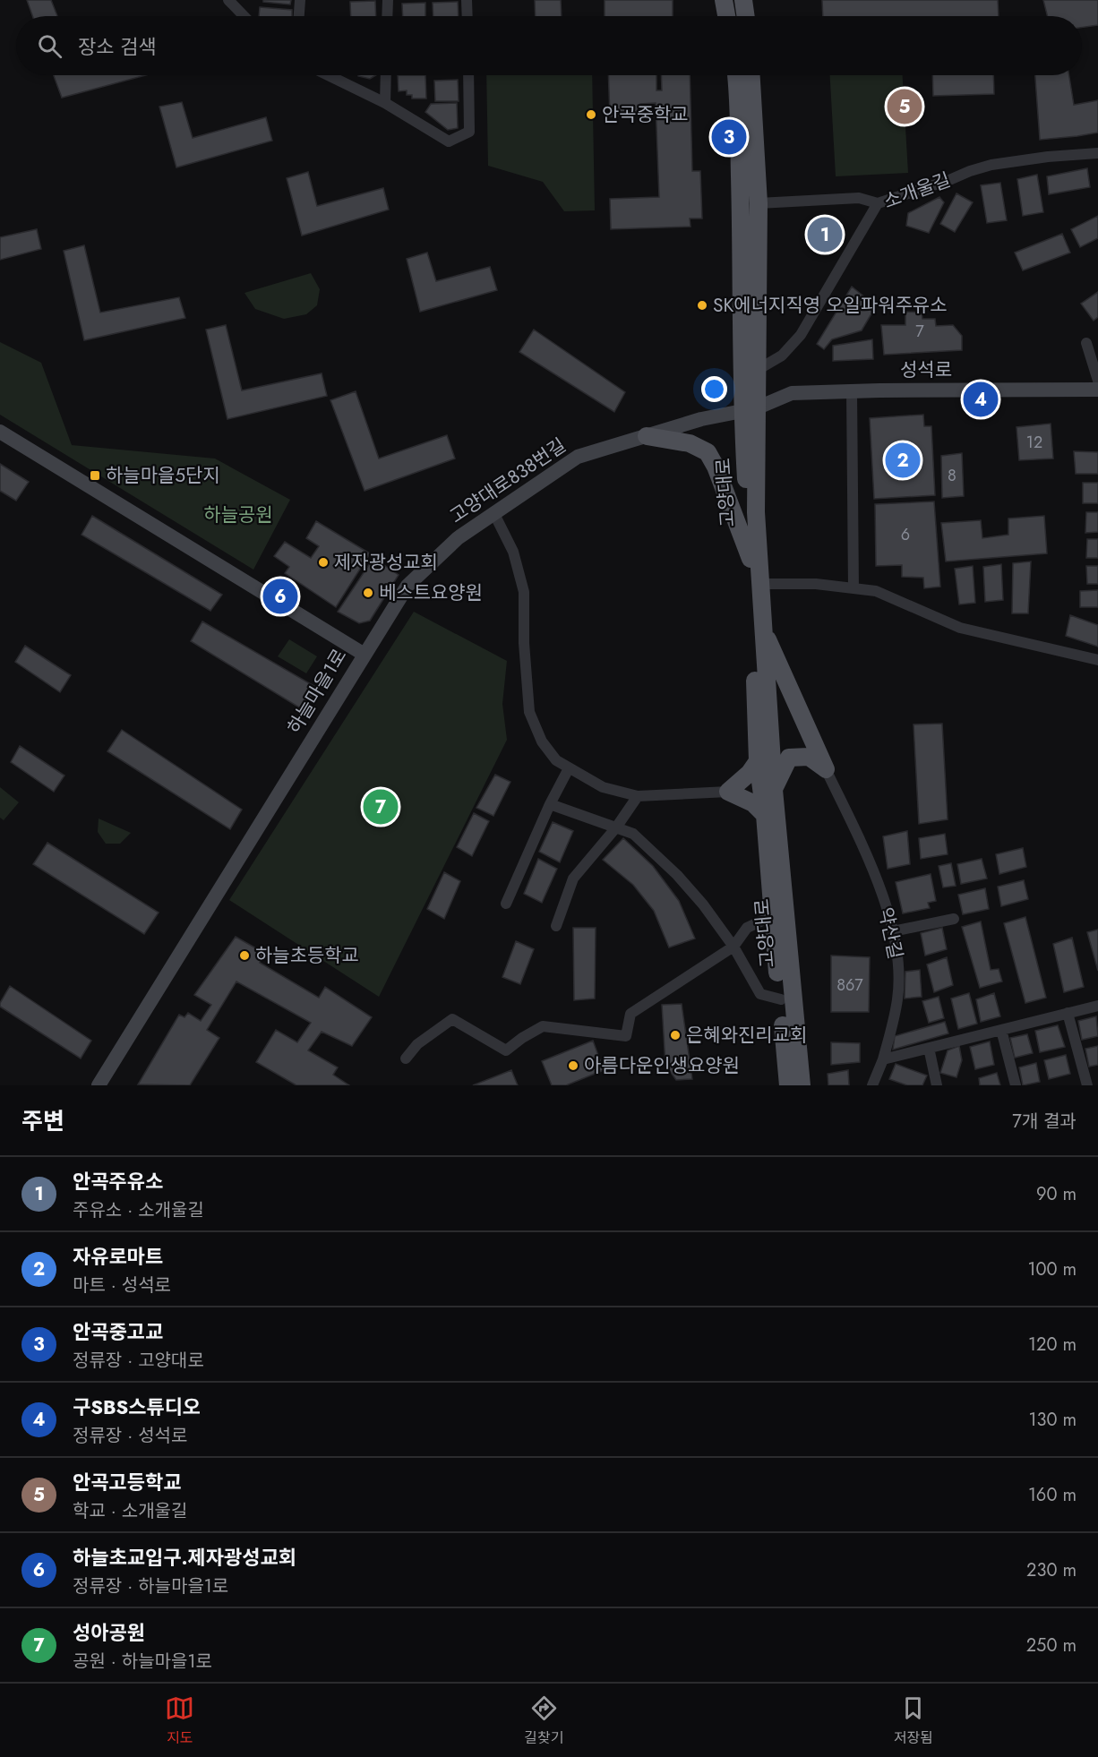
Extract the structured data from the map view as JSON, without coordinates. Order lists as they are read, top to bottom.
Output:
{
  "streets": {
    "main road": ["고양대로"],
    "street": [
      "소개울길",
      "성석로",
      "고양대로838번길",
      "하늘마을1로",
      "약산길"
    ]
  },
  "crossings": [
    ["소개울길", "고양대로"],
    ["성석로", "고양대로838번길"],
    ["성석로", "고양대로"],
    ["고양대로838번길", "고양대로"],
    ["고양대로838번길", "하늘마을1로"]
  ],
  "parks": ["하늘공원"],
  "places": {
    "other": [
      "안곡중학교",
      "SK에너지직영 오일파워주유소",
      "제자광성교회",
      "베스트요양원",
      "하늘초등학교",
      "은혜와진리교회",
      "아름다운인생요양원"
    ],
    "transit": ["하늘마을5단지"]
  },
  "house_numbers": [
    "7",
    "12",
    "8",
    "6",
    "867"
  ],
  "page": {
    "search": "장소 검색",
    "pins": [
      "5",
      "3",
      "1",
      "4",
      "2",
      "6",
      "7"
    ],
    "heading": ["주변", "7개 결과"],
    "list": [
      {
        "mark": "1",
        "name": "안곡주유소",
        "note": "주유소 · 소개울길",
        "value": "90 m"
      },
      {
        "mark": "2",
        "name": "자유로마트",
        "note": "마트 · 성석로",
        "value": "100 m"
      },
      {
        "mark": "3",
        "name": "안곡중고교",
        "note": "정류장 · 고양대로",
        "value": "120 m"
      },
      {
        "mark": "4",
        "name": "구SBS스튜디오",
        "note": "정류장 · 성석로",
        "value": "130 m"
      },
      {
        "mark": "5",
        "name": "안곡고등학교",
        "note": "학교 · 소개울길",
        "value": "160 m"
      },
      {
        "mark": "6",
        "name": "하늘초교입구.제자광성교회",
        "note": "정류장 · 하늘마을1로",
        "value": "230 m"
      },
      {
        "mark": "7",
        "name": "성아공원",
        "note": "공원 · 하늘마을1로",
        "value": "250 m"
      }
    ],
    "nav": ["지도", "길찾기", "저장됨"]
  }
}
